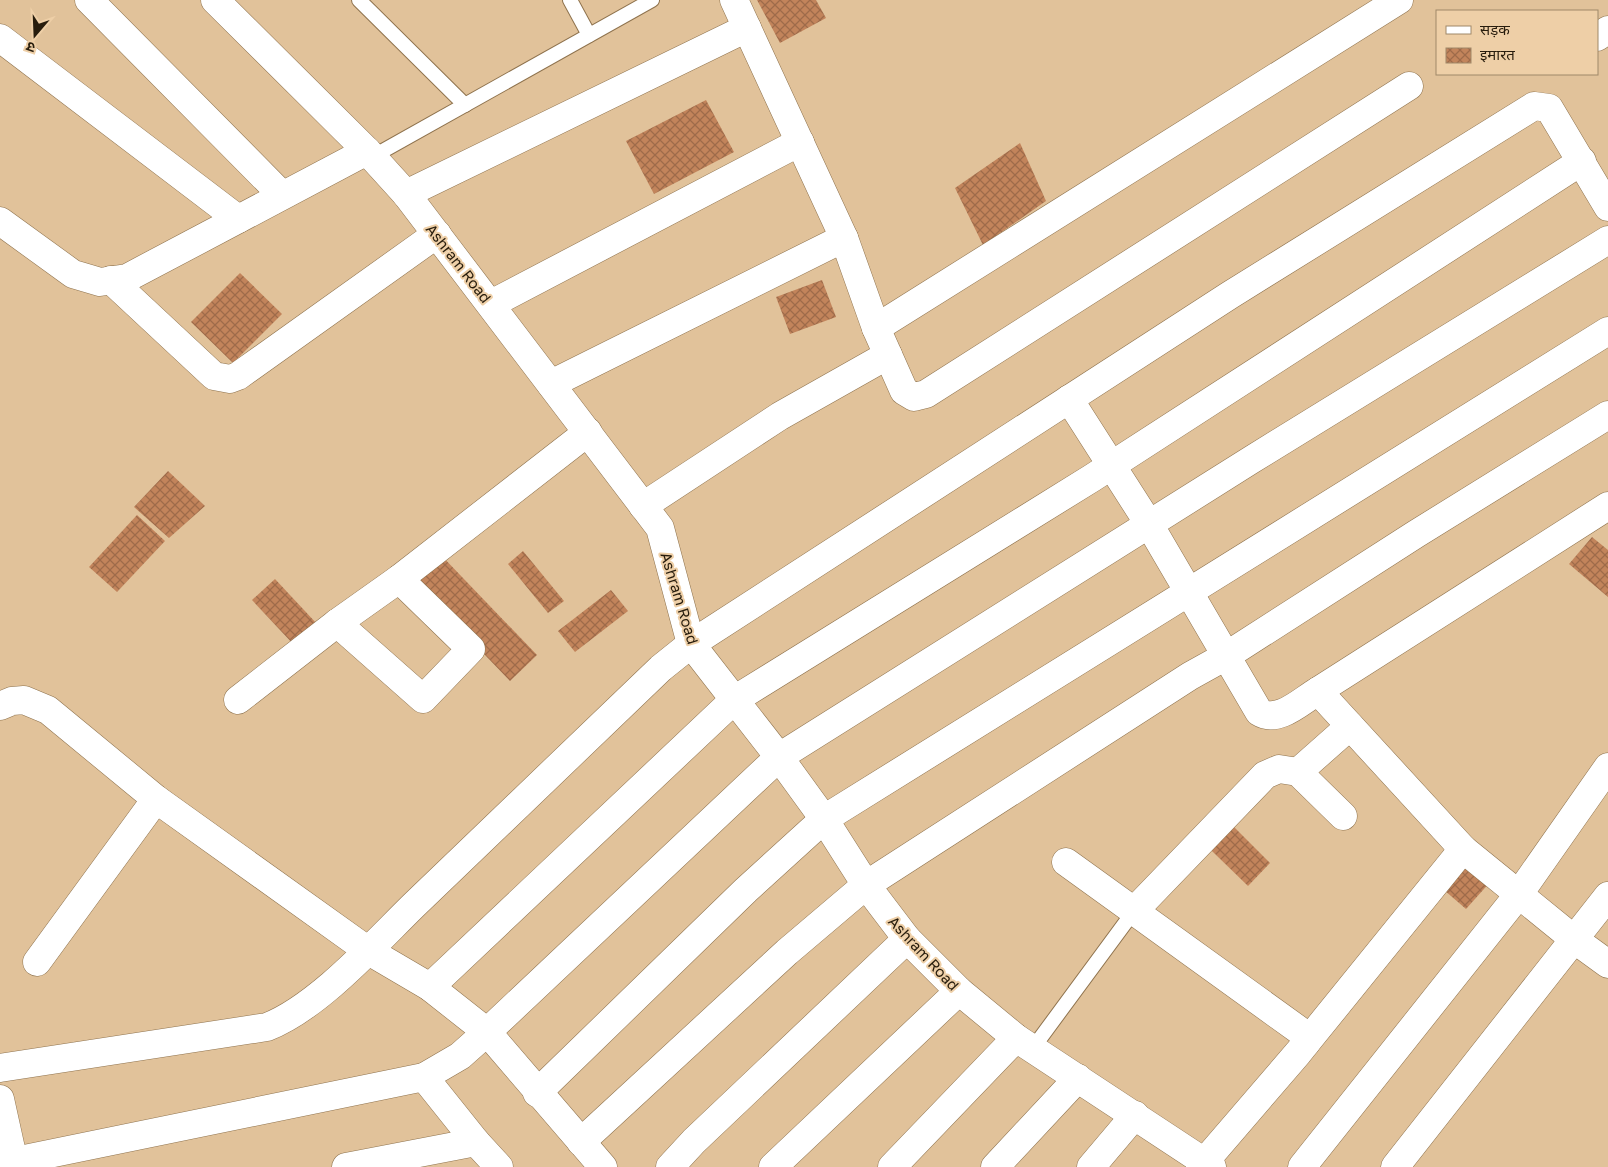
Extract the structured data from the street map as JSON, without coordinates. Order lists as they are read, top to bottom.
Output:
{
  "streets": {
    "street": ["Ashram Road"]
  },
  "legend": ["सड़क", "इमारत"],
  "north": "bottom"
}
